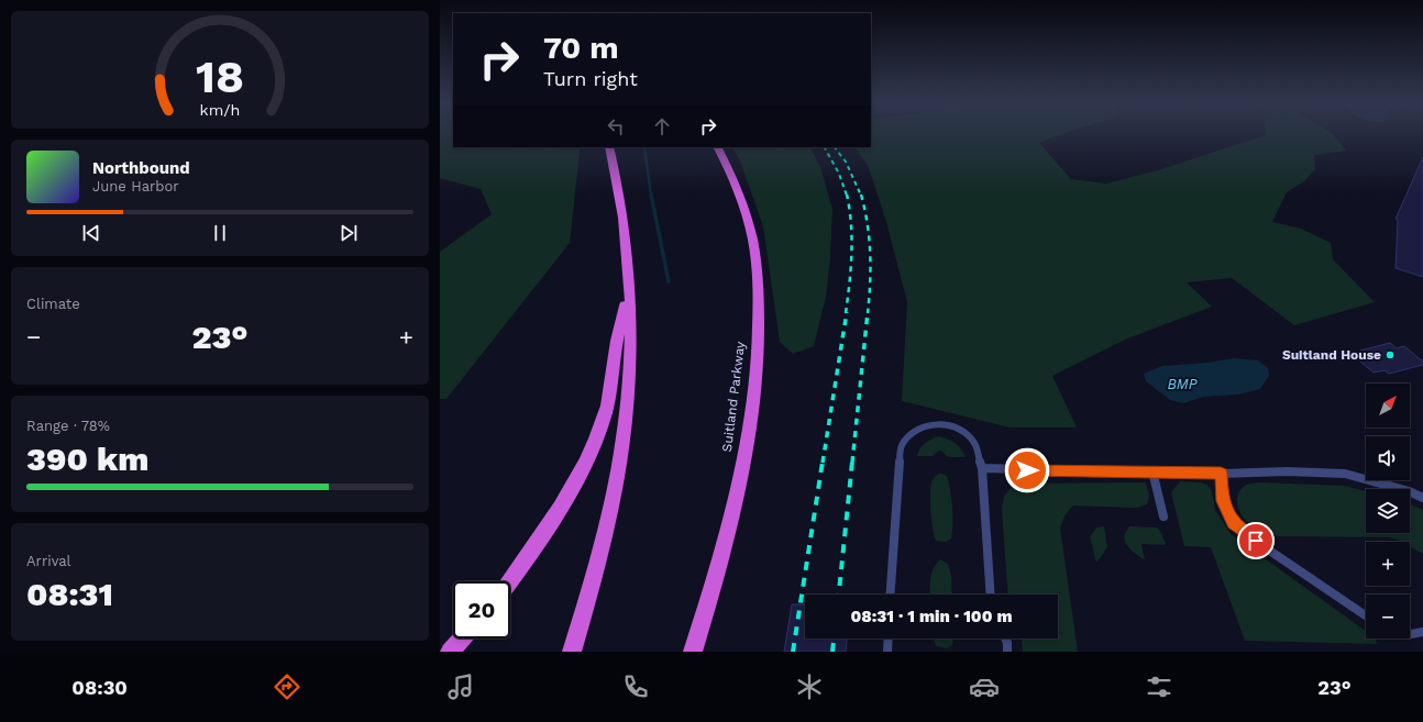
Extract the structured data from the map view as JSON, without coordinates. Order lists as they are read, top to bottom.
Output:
{
  "streets": {
    "highway": ["Suitland Parkway"]
  },
  "water": ["BMP"],
  "places": ["Suitland House"],
  "north": "top right",
  "page": {
    "turn": ["70 m", "Turn right"],
    "song": ["Northbound", "June Harbor"],
    "tile": [
      "Climate",
      ["Range · 78%", "390 km"],
      ["Arrival", "08:31"]
    ],
    "heat": ["−", "23°", "+"],
    "map_buttons": ["+", "−"],
    "limit": "20",
    "trip": "08:31 · 1 min · 100 m",
    "tabs": ["08:30", "23°"],
    "gauge": ["18", "km/h"]
  }
}
